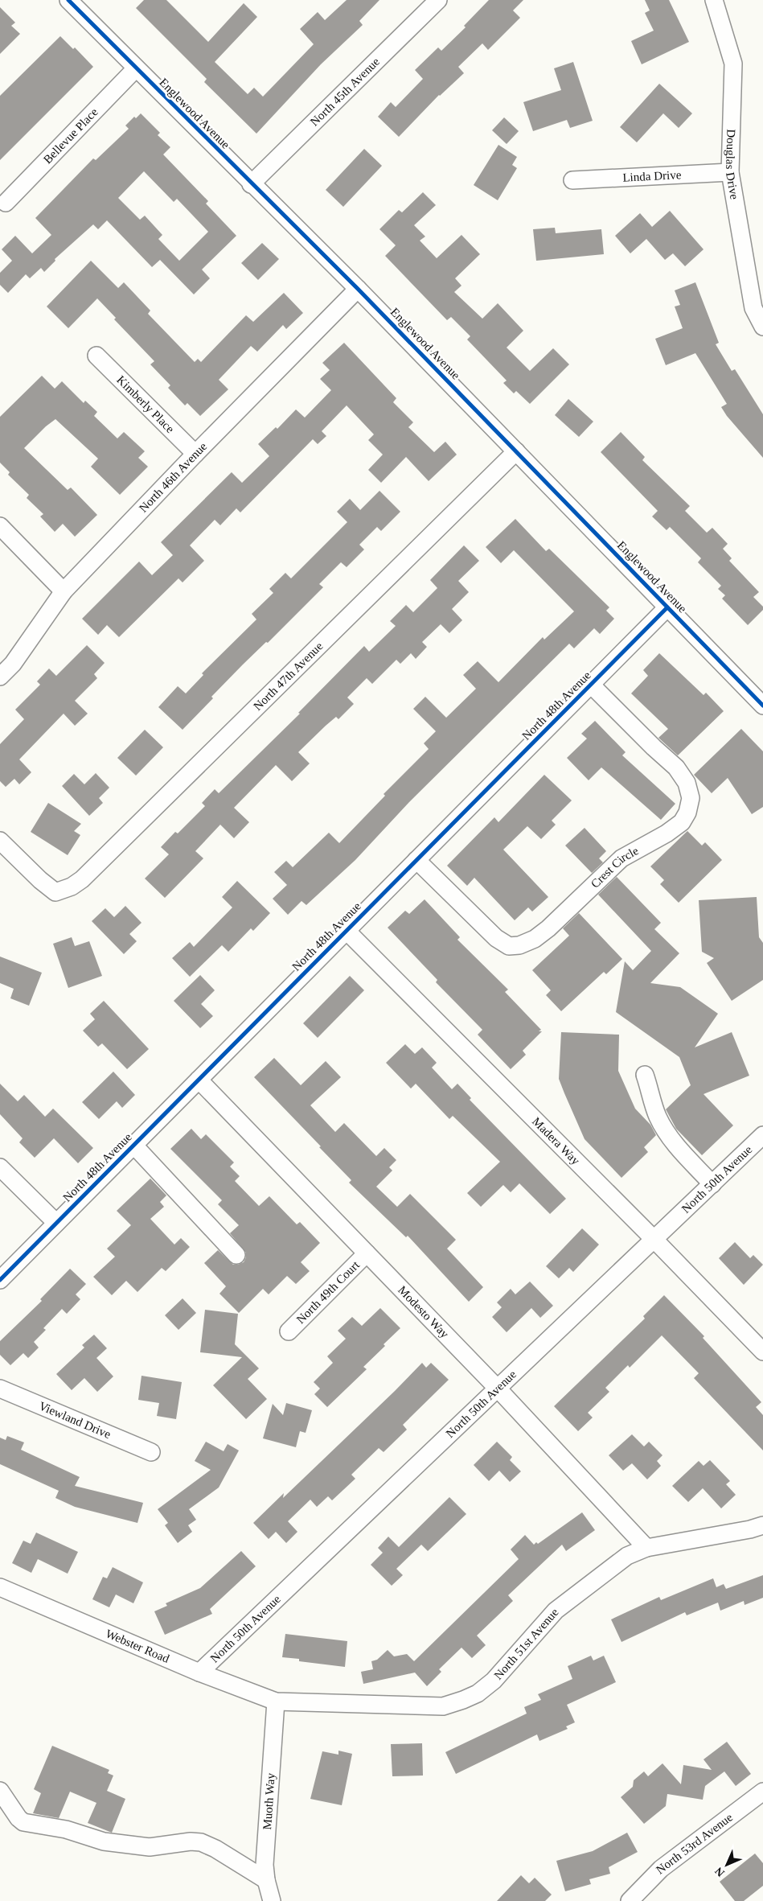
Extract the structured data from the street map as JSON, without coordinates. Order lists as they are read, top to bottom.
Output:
{
  "streets": {
    "street": [
      "North 45th Avenue",
      "Englewood Avenue",
      "Bellevue Place",
      "Douglas Drive",
      "Linda Drive",
      "Kimberly Place",
      "North 46th Avenue",
      "North 47th Avenue",
      "North 48th Avenue",
      "Crest Circle",
      "Madera Way",
      "North 50th Avenue",
      "North 49th Court",
      "Modesto Way",
      "Viewland Drive",
      "North 51st Avenue",
      "Webster Road",
      "Muoth Way",
      "North 53rd Avenue"
    ]
  },
  "crossings": [
    ["North 45th Avenue", "Englewood Avenue"],
    ["Englewood Avenue", "Bellevue Place"],
    ["Englewood Avenue", "North 46th Avenue"],
    ["Englewood Avenue", "North 47th Avenue"],
    ["Englewood Avenue", "North 48th Avenue"],
    ["Douglas Drive", "Linda Drive"],
    ["Kimberly Place", "North 46th Avenue"],
    ["North 48th Avenue", "Crest Circle"],
    ["North 48th Avenue", "Madera Way"],
    ["North 48th Avenue", "Modesto Way"],
    ["Madera Way", "North 50th Avenue"],
    ["North 50th Avenue", "Modesto Way"],
    ["North 50th Avenue", "Webster Road"],
    ["North 49th Court", "Modesto Way"],
    ["Modesto Way", "North 51st Avenue"],
    ["North 51st Avenue", "Webster Road"],
    ["North 51st Avenue", "Muoth Way"],
    ["Webster Road", "Muoth Way"]
  ],
  "north": "bottom left"
}
